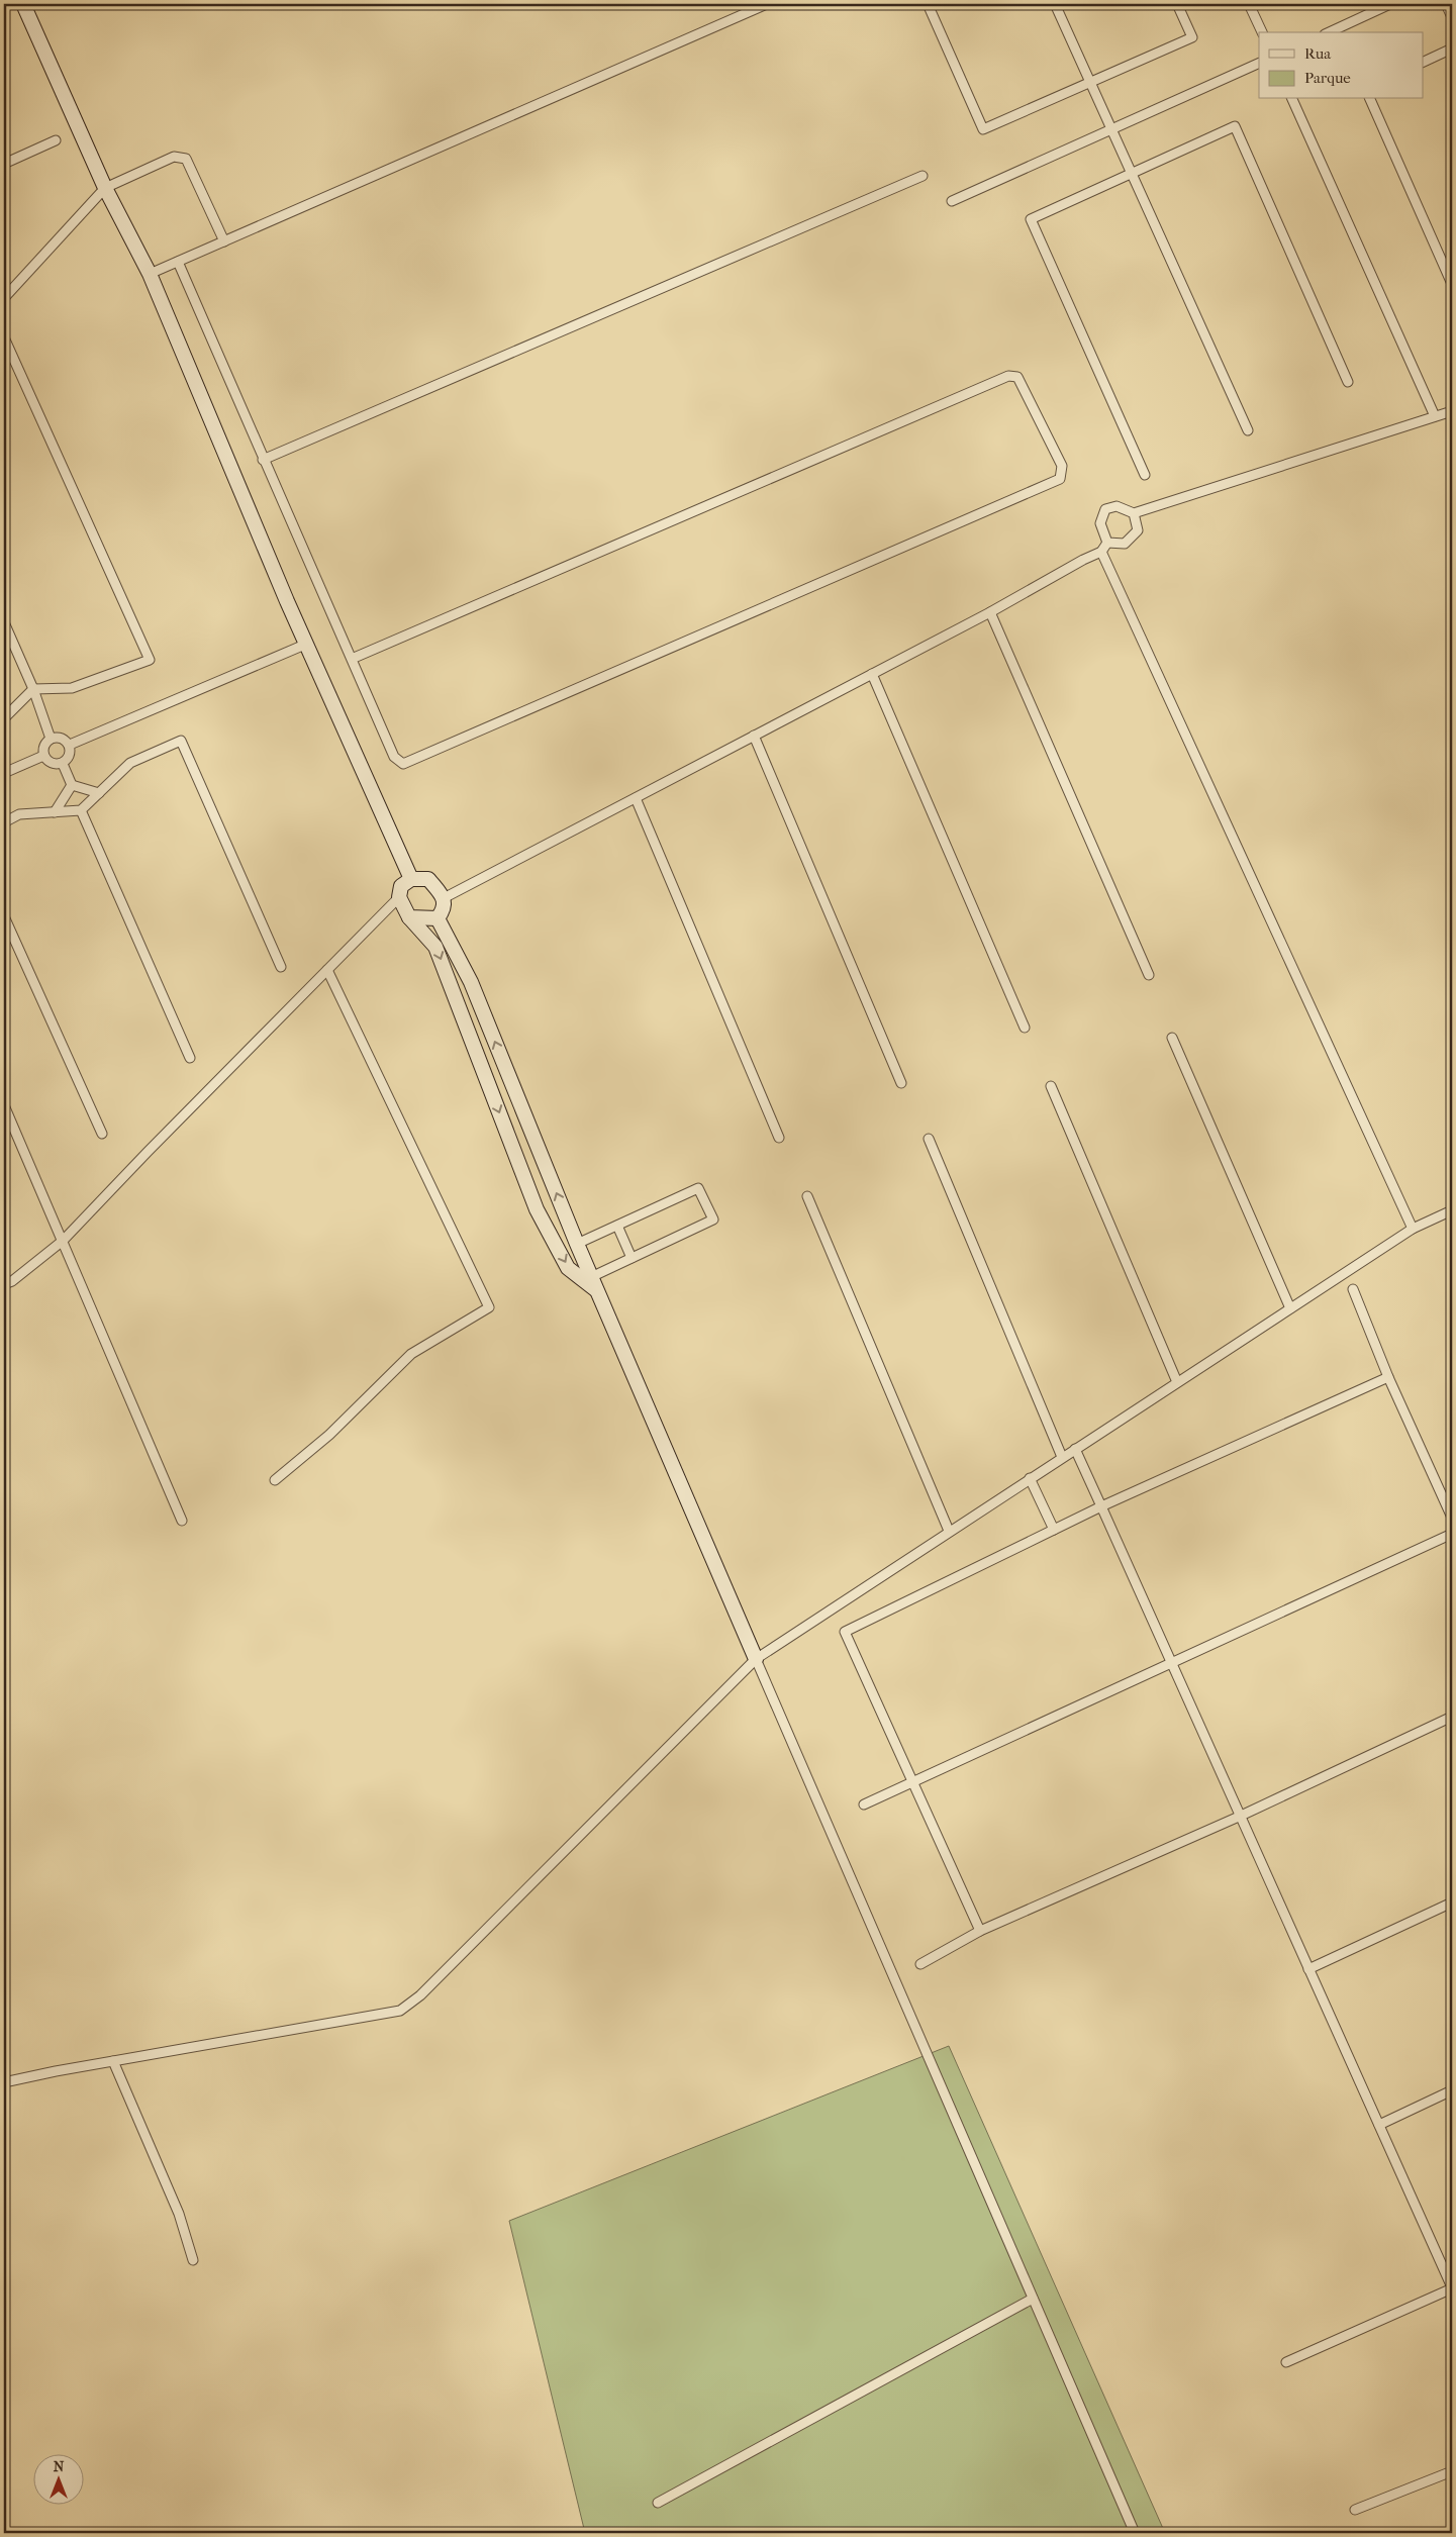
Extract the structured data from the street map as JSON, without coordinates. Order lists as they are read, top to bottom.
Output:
{
  "legend": ["Rua", "Parque"],
  "north": "top"
}
